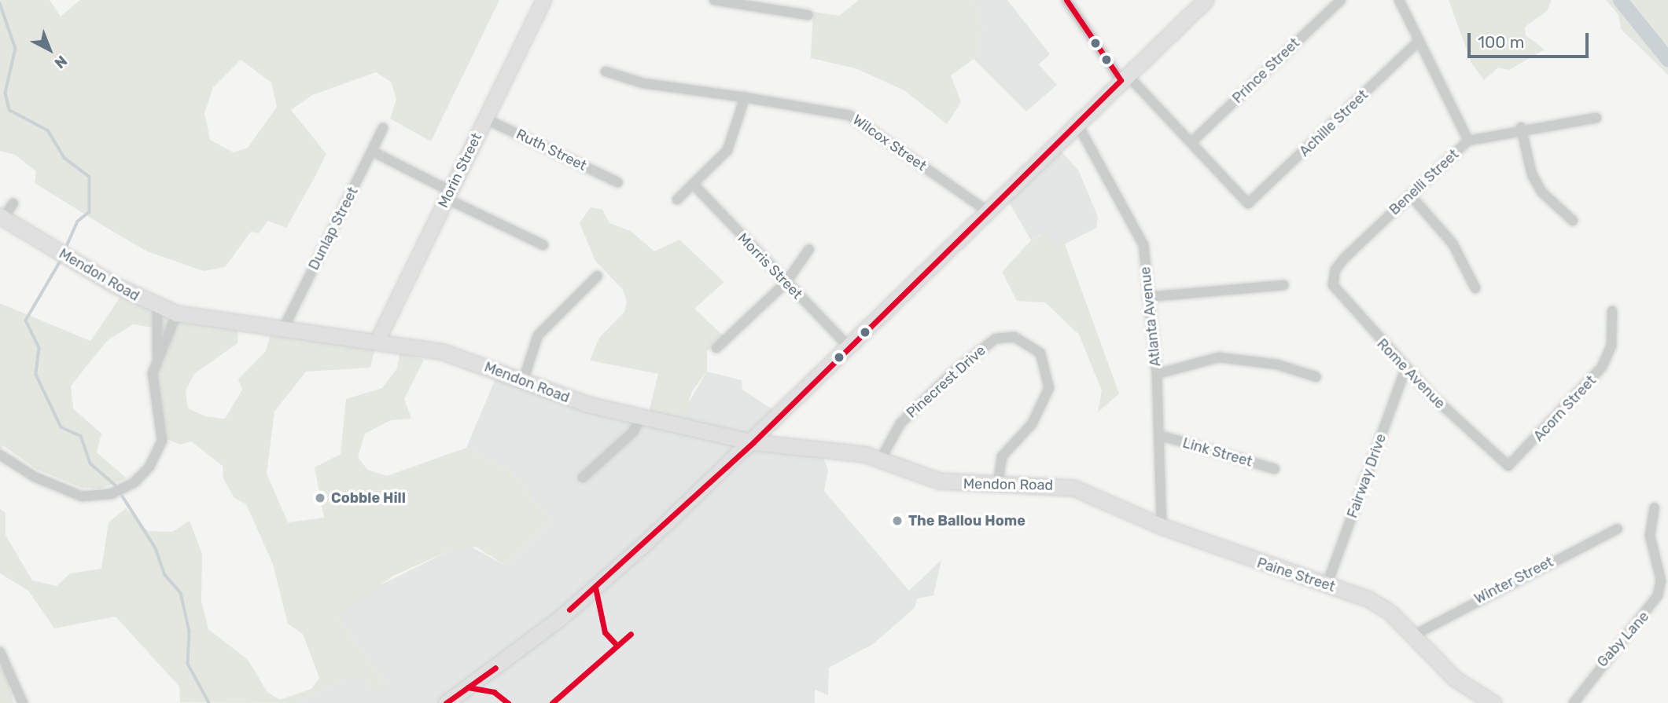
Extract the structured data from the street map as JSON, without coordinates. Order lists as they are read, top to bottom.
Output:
{
  "streets": {
    "main road": ["Mendon Road", "Paine Street"],
    "street": [
      "Prince Street",
      "Achille Street",
      "Wilcox Street",
      "Ruth Street",
      "Morin Street",
      "Benelli Street",
      "Dunlap Street",
      "Morris Street",
      "Atlanta Avenue",
      "Rome Avenue",
      "Pinecrest Drive",
      "Acorn Street",
      "Link Street",
      "Fairway Drive",
      "Winter Street",
      "Gaby Lane"
    ]
  },
  "crossings": [
    ["Prince Street", "Achille Street"],
    ["Ruth Street", "Morin Street"],
    ["Morin Street", "Mendon Road"],
    ["Benelli Street", "Rome Avenue"],
    ["Dunlap Street", "Mendon Road"],
    ["Mendon Road", "Pinecrest Drive"],
    ["Mendon Road", "Paine Street"],
    ["Atlanta Avenue", "Link Street"],
    ["Atlanta Avenue", "Paine Street"],
    ["Rome Avenue", "Acorn Street"],
    ["Rome Avenue", "Fairway Drive"],
    ["Fairway Drive", "Paine Street"],
    ["Paine Street", "Winter Street"]
  ],
  "places": ["Cobble Hill", "The Ballou Home"],
  "scale_bar": "100 m",
  "north": "bottom right"
}
